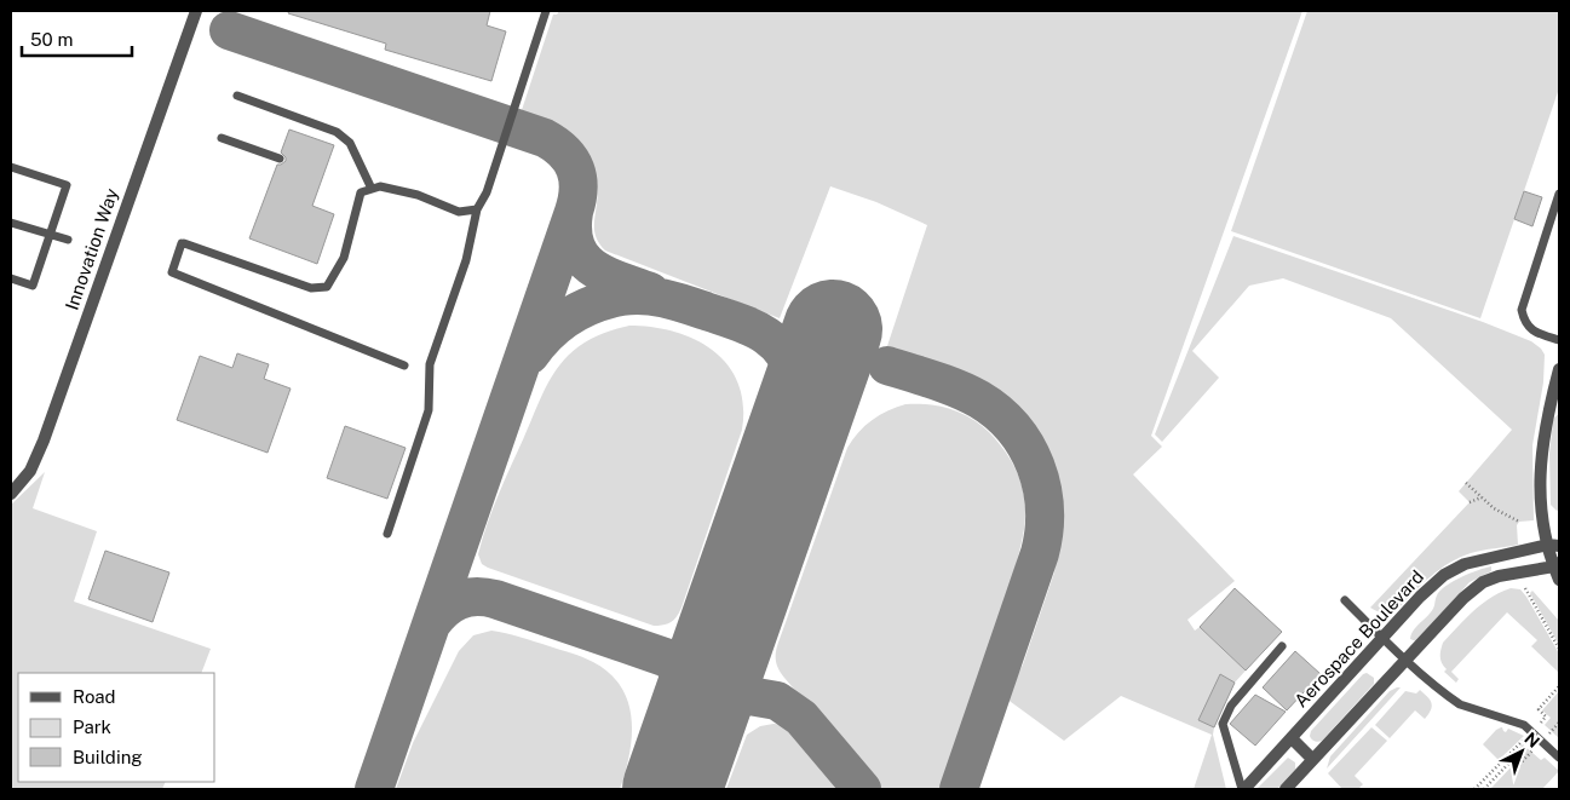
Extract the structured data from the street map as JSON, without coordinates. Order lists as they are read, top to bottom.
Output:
{
  "streets": {
    "street": ["Innovation Way", "Aerospace Boulevard"]
  },
  "legend": ["Road", "Park", "Building"],
  "scale_bar": "50 m",
  "north": "top right"
}
